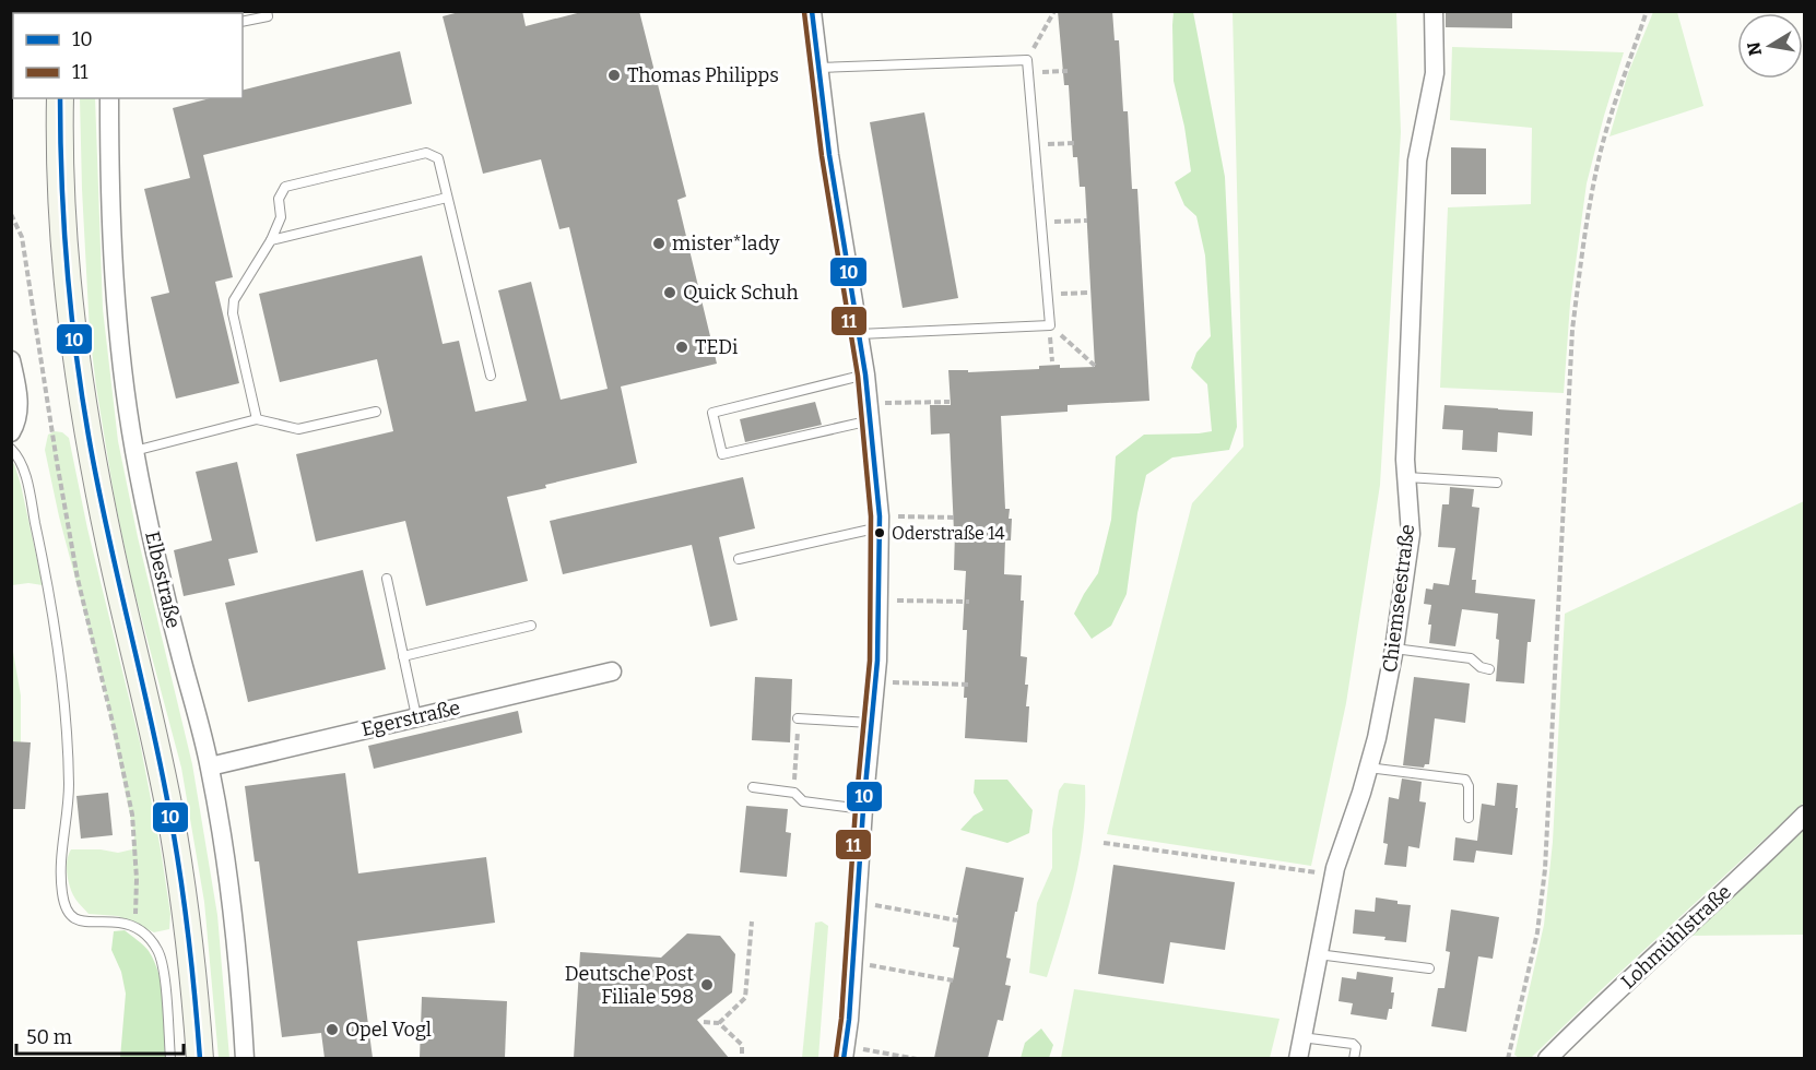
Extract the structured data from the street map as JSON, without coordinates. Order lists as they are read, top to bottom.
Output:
{
  "streets": {
    "street": [
      "Elbestraße",
      "Chiemseestraße",
      "Egerstraße",
      "Lohmühlstraße"
    ]
  },
  "crossings": [
    ["Elbestraße", "Egerstraße"]
  ],
  "places": [
    "Thomas Philipps",
    "mister*lady",
    "Quick Schuh",
    "TEDi",
    "Oderstraße 14",
    "Deutsche Post Filiale 598",
    "Opel Vogl"
  ],
  "lines": ["transit line 10", "transit line 11"],
  "legend": ["10", "11"],
  "scale_bar": "50 m",
  "north": "left"
}
